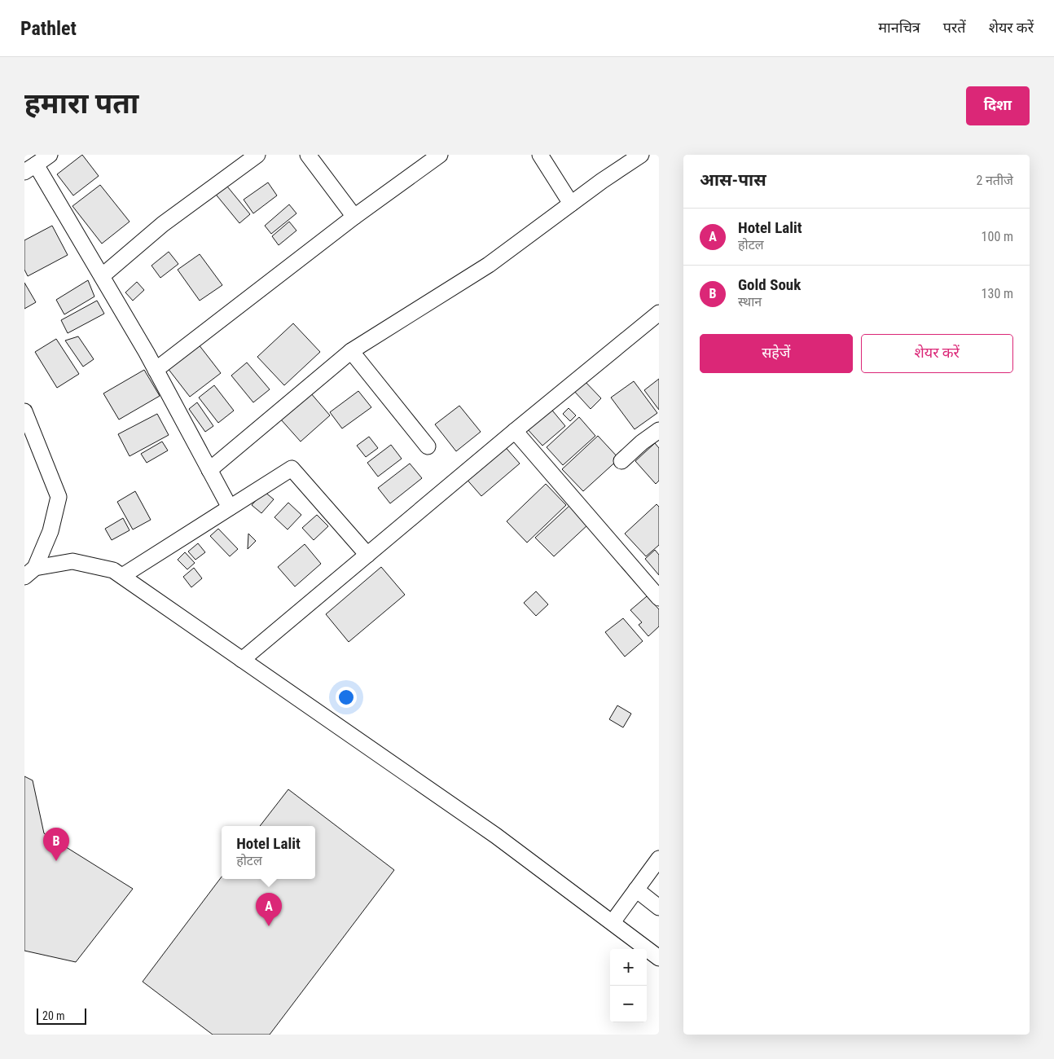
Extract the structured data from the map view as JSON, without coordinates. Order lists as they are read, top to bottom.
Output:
{
  "scale_bar": "20 m",
  "page": {
    "header": "Pathlet",
    "nav": ["मानचित्र", "परतें", "शेयर करें"],
    "buttons": [
      "दिशा",
      ["सहेजें", "शेयर करें"]
    ],
    "title": "हमारा पता",
    "heading": ["आस-पास", "2 नतीजे"],
    "list": [
      {
        "mark": "A",
        "name": "Hotel Lalit",
        "note": "होटल",
        "value": "100 m"
      },
      {
        "mark": "B",
        "name": "Gold Souk",
        "note": "स्थान",
        "value": "130 m"
      }
    ],
    "popup": ["Hotel Lalit", "होटल"],
    "pins": ["B", "A"],
    "map_buttons": ["+", "−"],
    "scale": "20 m"
  }
}
